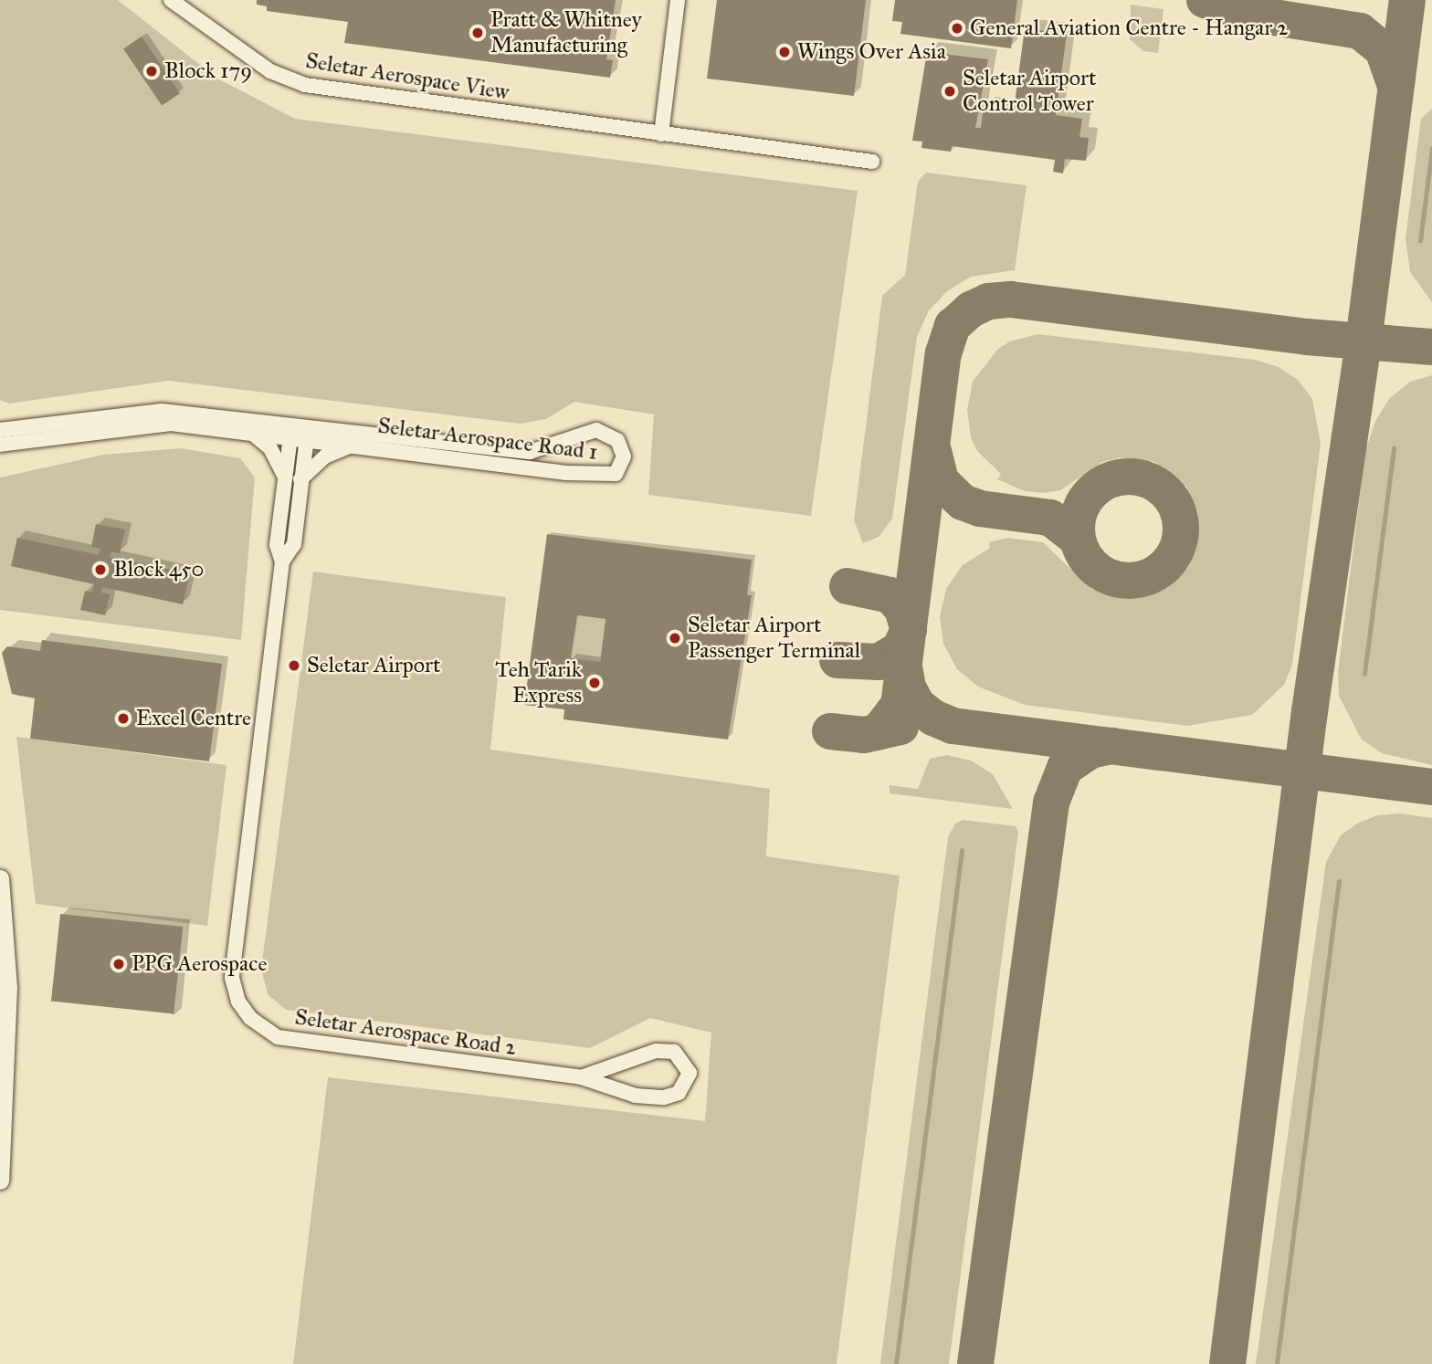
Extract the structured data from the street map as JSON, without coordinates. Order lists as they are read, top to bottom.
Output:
{
  "streets": {
    "street": ["Seletar Aerospace View", "Seletar Aerospace Road 1", "Seletar Aerospace Road 2"]
  },
  "places": [
    "General Aviation Centre - Hangar 2",
    "Pratt & Whitney Manufacturing",
    "Wings Over Asia",
    "Block 179",
    "Seletar Airport Control Tower",
    "Block 450",
    "Seletar Airport Passenger Terminal",
    "Seletar Airport",
    "Teh Tarik Express",
    "Excel Centre",
    "PPG Aerospace"
  ]
}
